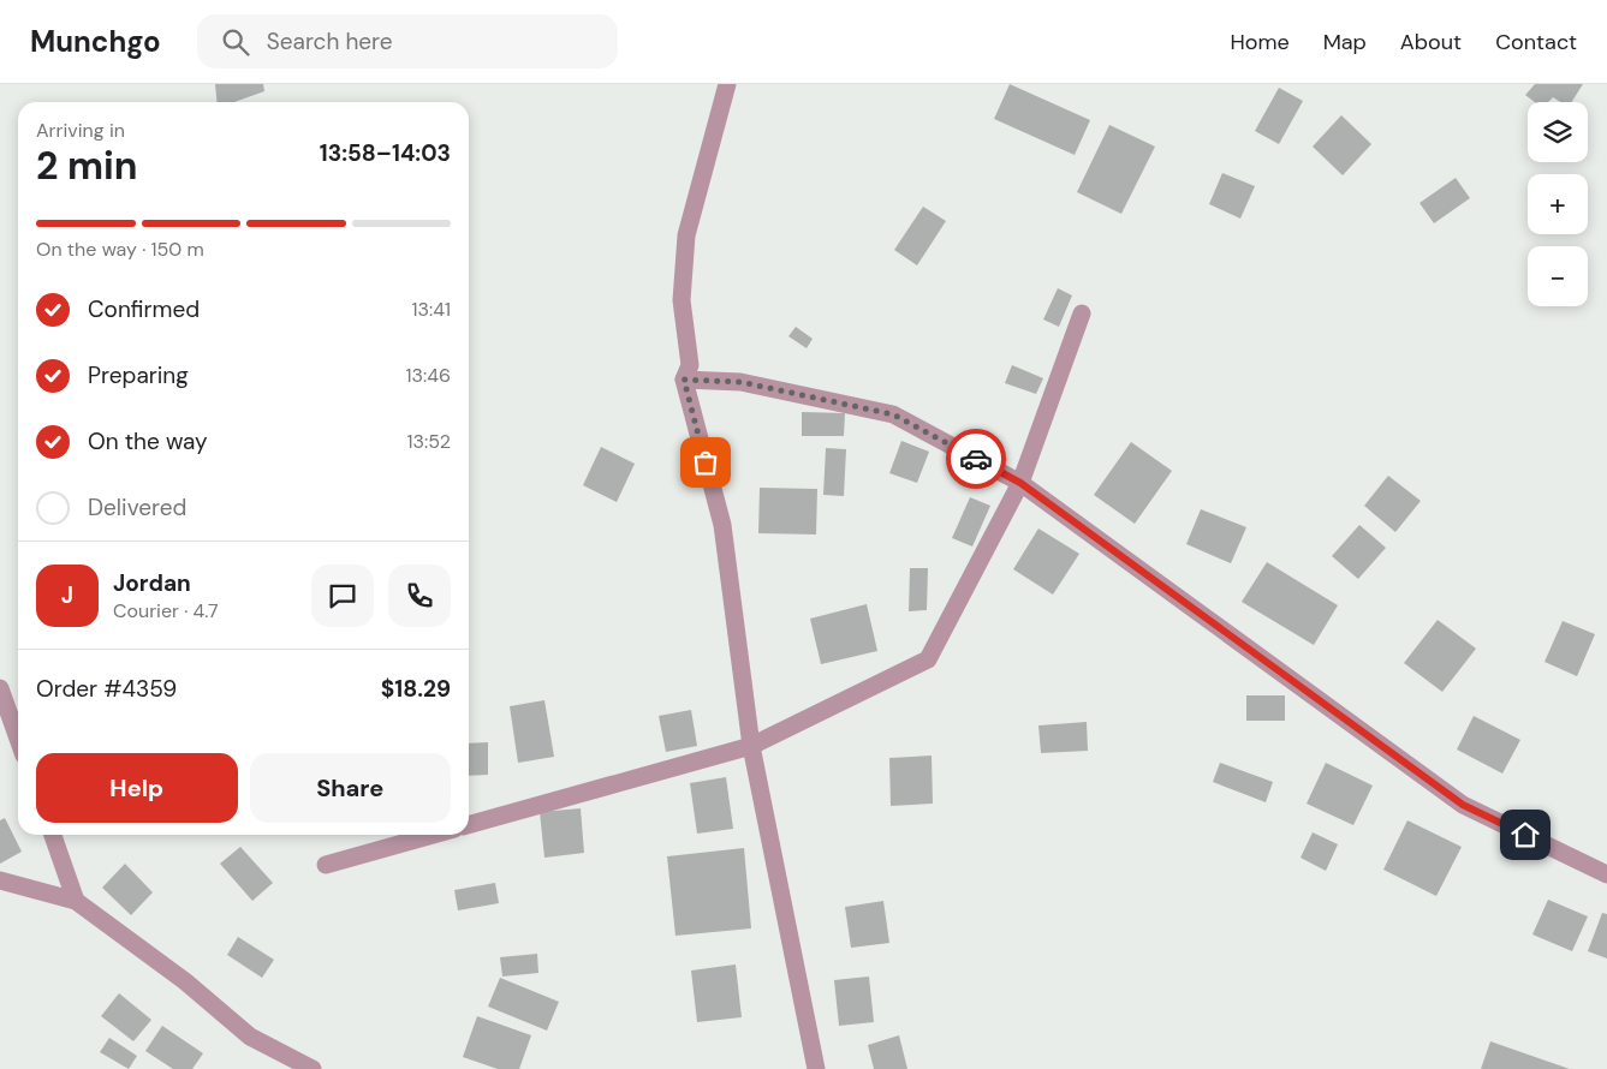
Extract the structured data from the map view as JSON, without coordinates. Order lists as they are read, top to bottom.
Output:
{
  "page": {
    "header": "Munchgo",
    "search": "Search here",
    "nav": [
      "Home",
      "Map",
      "About",
      "Contact"
    ],
    "map_buttons": ["+", "−"],
    "heading": ["2 min", "Arriving in", "13:58–14:03"],
    "panel": [
      "Jordan",
      "Courier · 4.7",
      "Order #4359",
      "$18.29"
    ],
    "bar": "On the way · 150 m",
    "list": [
      ["Confirmed", "13:41"],
      ["Preparing", "13:46"],
      ["On the way", "13:52"],
      "Delivered"
    ],
    "round": "J",
    "buttons": ["Help", "Share"]
  }
}
